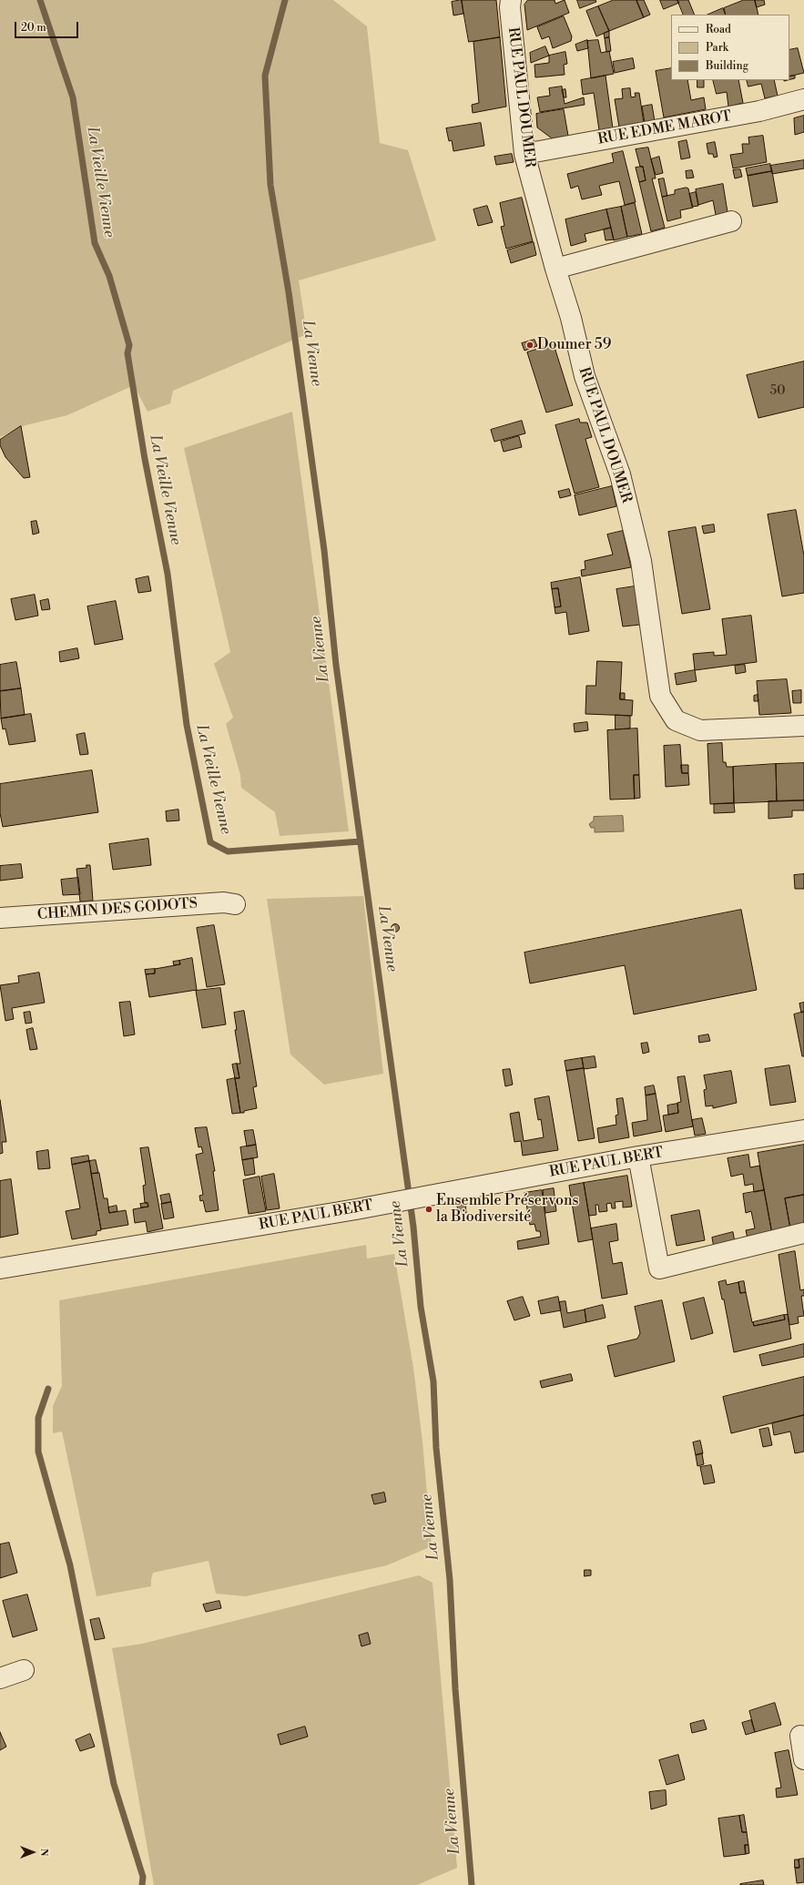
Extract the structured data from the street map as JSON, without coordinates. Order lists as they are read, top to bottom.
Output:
{
  "streets": {
    "street": [
      "RUE PAUL DOUMER",
      "RUE EDME MAROT",
      "CHEMIN DES GODOTS",
      "RUE PAUL BERT"
    ]
  },
  "crossings": [
    ["RUE PAUL DOUMER", "RUE EDME MAROT"]
  ],
  "water": ["La Vieille Vienne", "La Vienne"],
  "places": ["Doumer 59", "Ensemble Préservons la Biodiversité"],
  "house_numbers": ["50"],
  "legend": ["Road", "Park", "Building"],
  "scale_bar": "20 m",
  "north": "right"
}
